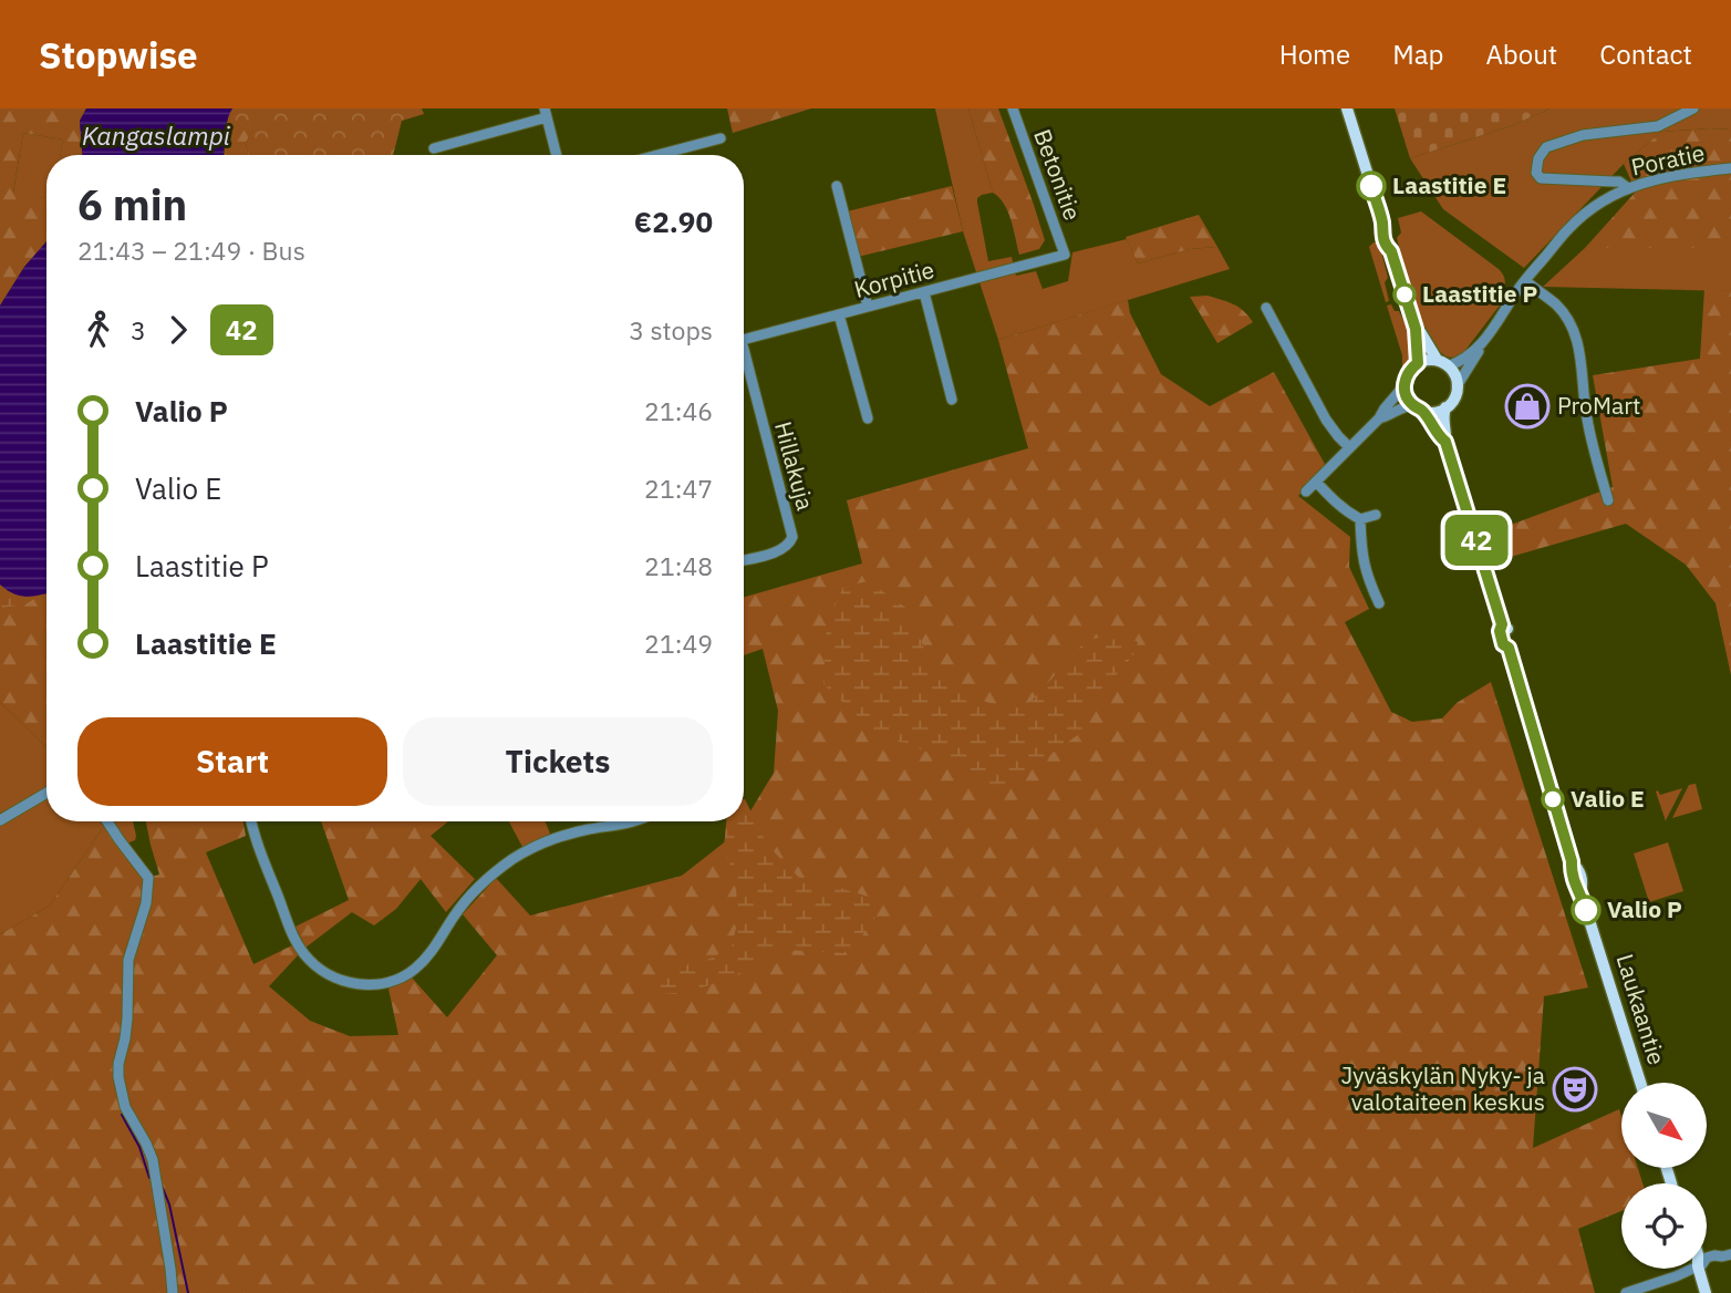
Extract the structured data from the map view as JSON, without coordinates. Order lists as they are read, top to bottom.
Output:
{
  "streets": {
    "main road": ["Laukaantie"],
    "street": [
      "Poratie",
      "Betonitie",
      "Korpitie",
      "Hillakuja"
    ]
  },
  "crossings": [
    ["Poratie", "Laukaantie"],
    ["Betonitie", "Korpitie"]
  ],
  "water": ["Kangaslampi"],
  "places": {
    "other": [
      "Laastitie E",
      "Laastitie P",
      "Valio E",
      "Valio P"
    ],
    "shop": ["ProMart"],
    "theatre": ["Jyväskylän Nyky- ja valotaiteen keskus"]
  },
  "lines": ["bus line 42"],
  "north": "bottom right",
  "page": {
    "header": "Stopwise",
    "nav": [
      "Home",
      "Map",
      "About",
      "Contact"
    ],
    "on_map": "42",
    "heading": ["6 min", "21:43 – 21:49 · Bus", "€2.90"],
    "legs": ["3", "42", "3 stops"],
    "list": [
      {
        "name": "Valio P",
        "value": "21:46"
      },
      {
        "name": "Valio E",
        "value": "21:47"
      },
      {
        "name": "Laastitie P",
        "value": "21:48"
      },
      {
        "name": "Laastitie E",
        "value": "21:49"
      }
    ],
    "buttons": ["Start", "Tickets"]
  }
}
